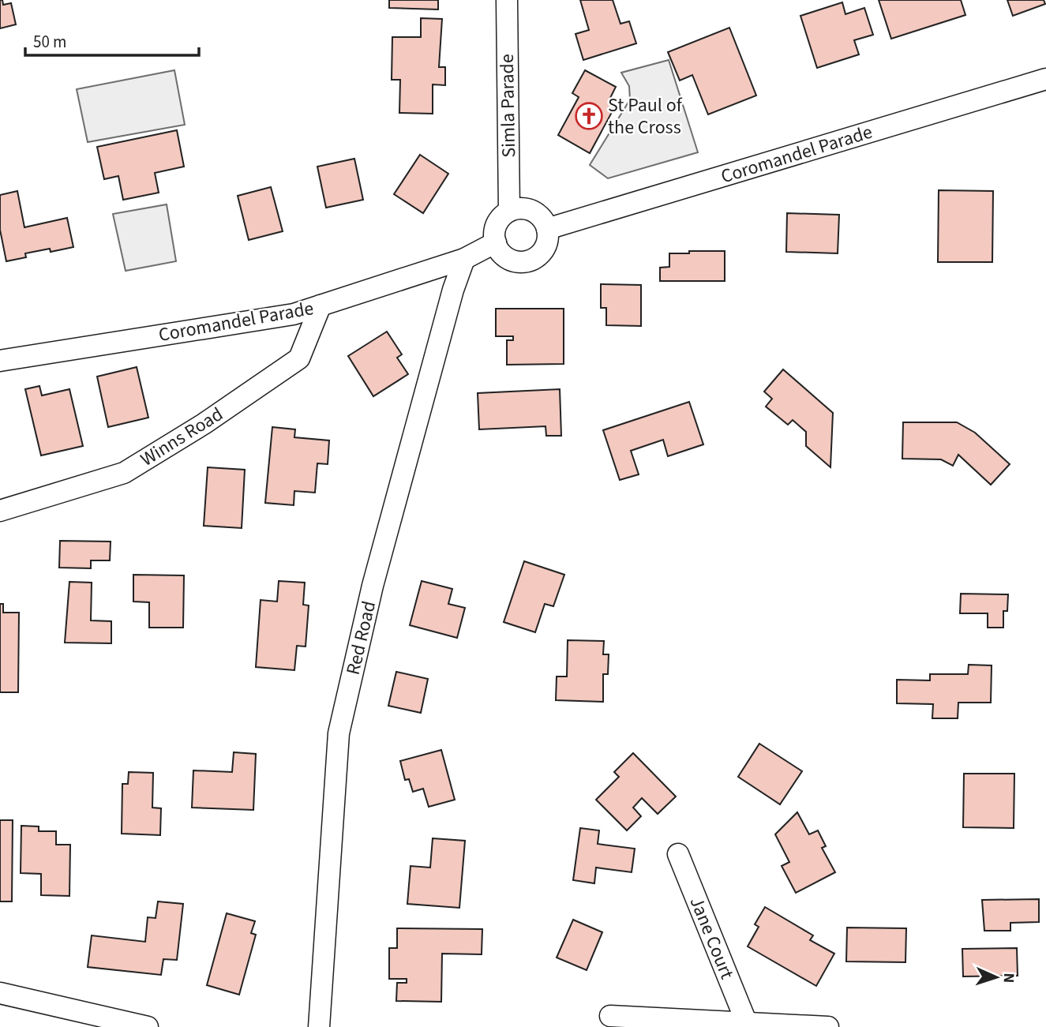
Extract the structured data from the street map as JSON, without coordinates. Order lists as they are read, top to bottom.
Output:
{
  "streets": {
    "street": [
      "Simla Parade",
      "Coromandel Parade",
      "Winns Road",
      "Red Road",
      "Jane Court"
    ]
  },
  "crossings": [
    ["Simla Parade", "Coromandel Parade"],
    ["Coromandel Parade", "Winns Road"],
    ["Coromandel Parade", "Red Road"]
  ],
  "places": {
    "church": ["St Paul of the Cross"]
  },
  "scale_bar": "50 m",
  "north": "right"
}
